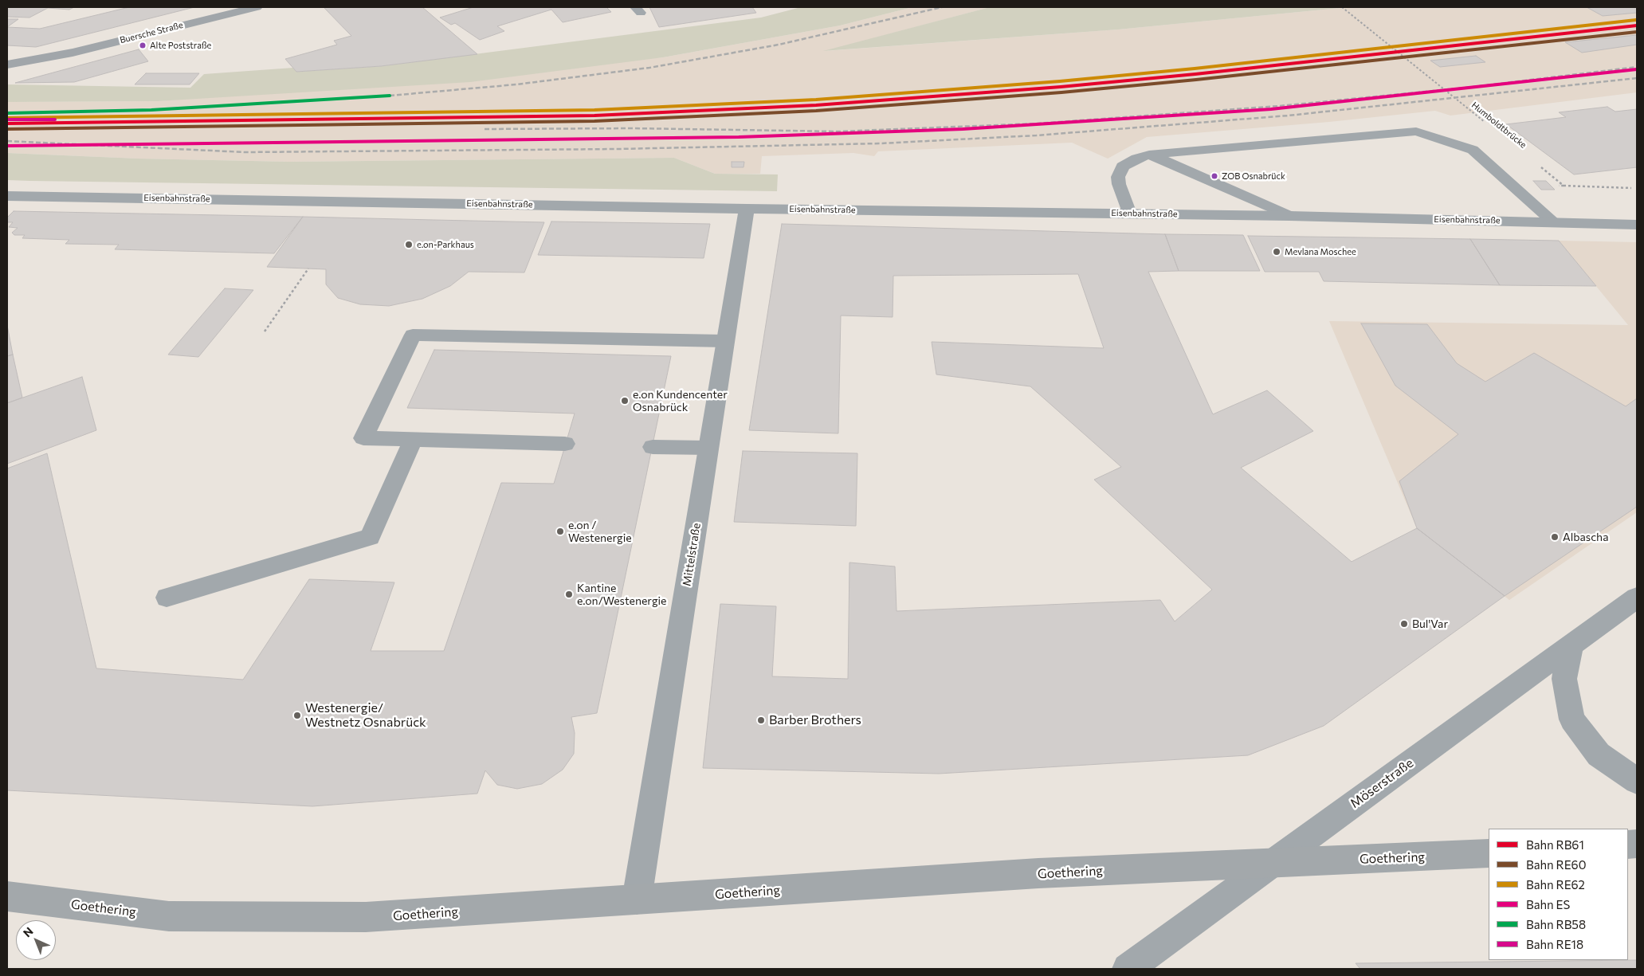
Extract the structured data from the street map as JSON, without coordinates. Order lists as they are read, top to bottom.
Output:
{
  "streets": {
    "main road": ["Buersche Straße", "Goethering"],
    "street": ["Eisenbahnstraße", "Mittelstraße", "Möserstraße"],
    "path": ["Humboldtbrücke"]
  },
  "crossings": [
    ["Eisenbahnstraße", "Mittelstraße"],
    ["Mittelstraße", "Goethering"],
    ["Möserstraße", "Goethering"]
  ],
  "places": [
    "Alte Poststraße",
    "ZOB Osnabrück",
    "e.on-Parkhaus",
    "Mevlana Moschee",
    "e.on Kundencenter Osnabrück",
    "e.on / Westenergie",
    "Albascha",
    "Kantine e.on/Westenergie",
    "Bul'Var",
    "Westenergie/ Westnetz Osnabrück",
    "Barber Brothers"
  ],
  "lines": [
    "rail line RE62",
    "rail line RB61",
    "rail line RE60",
    "rail line ES",
    "rail line RB58",
    "rail line RE18"
  ],
  "legend": [
    "Bahn RB61",
    "Bahn RE60",
    "Bahn RE62",
    "Bahn ES",
    "Bahn RB58",
    "Bahn RE18"
  ],
  "north": "top left"
}
